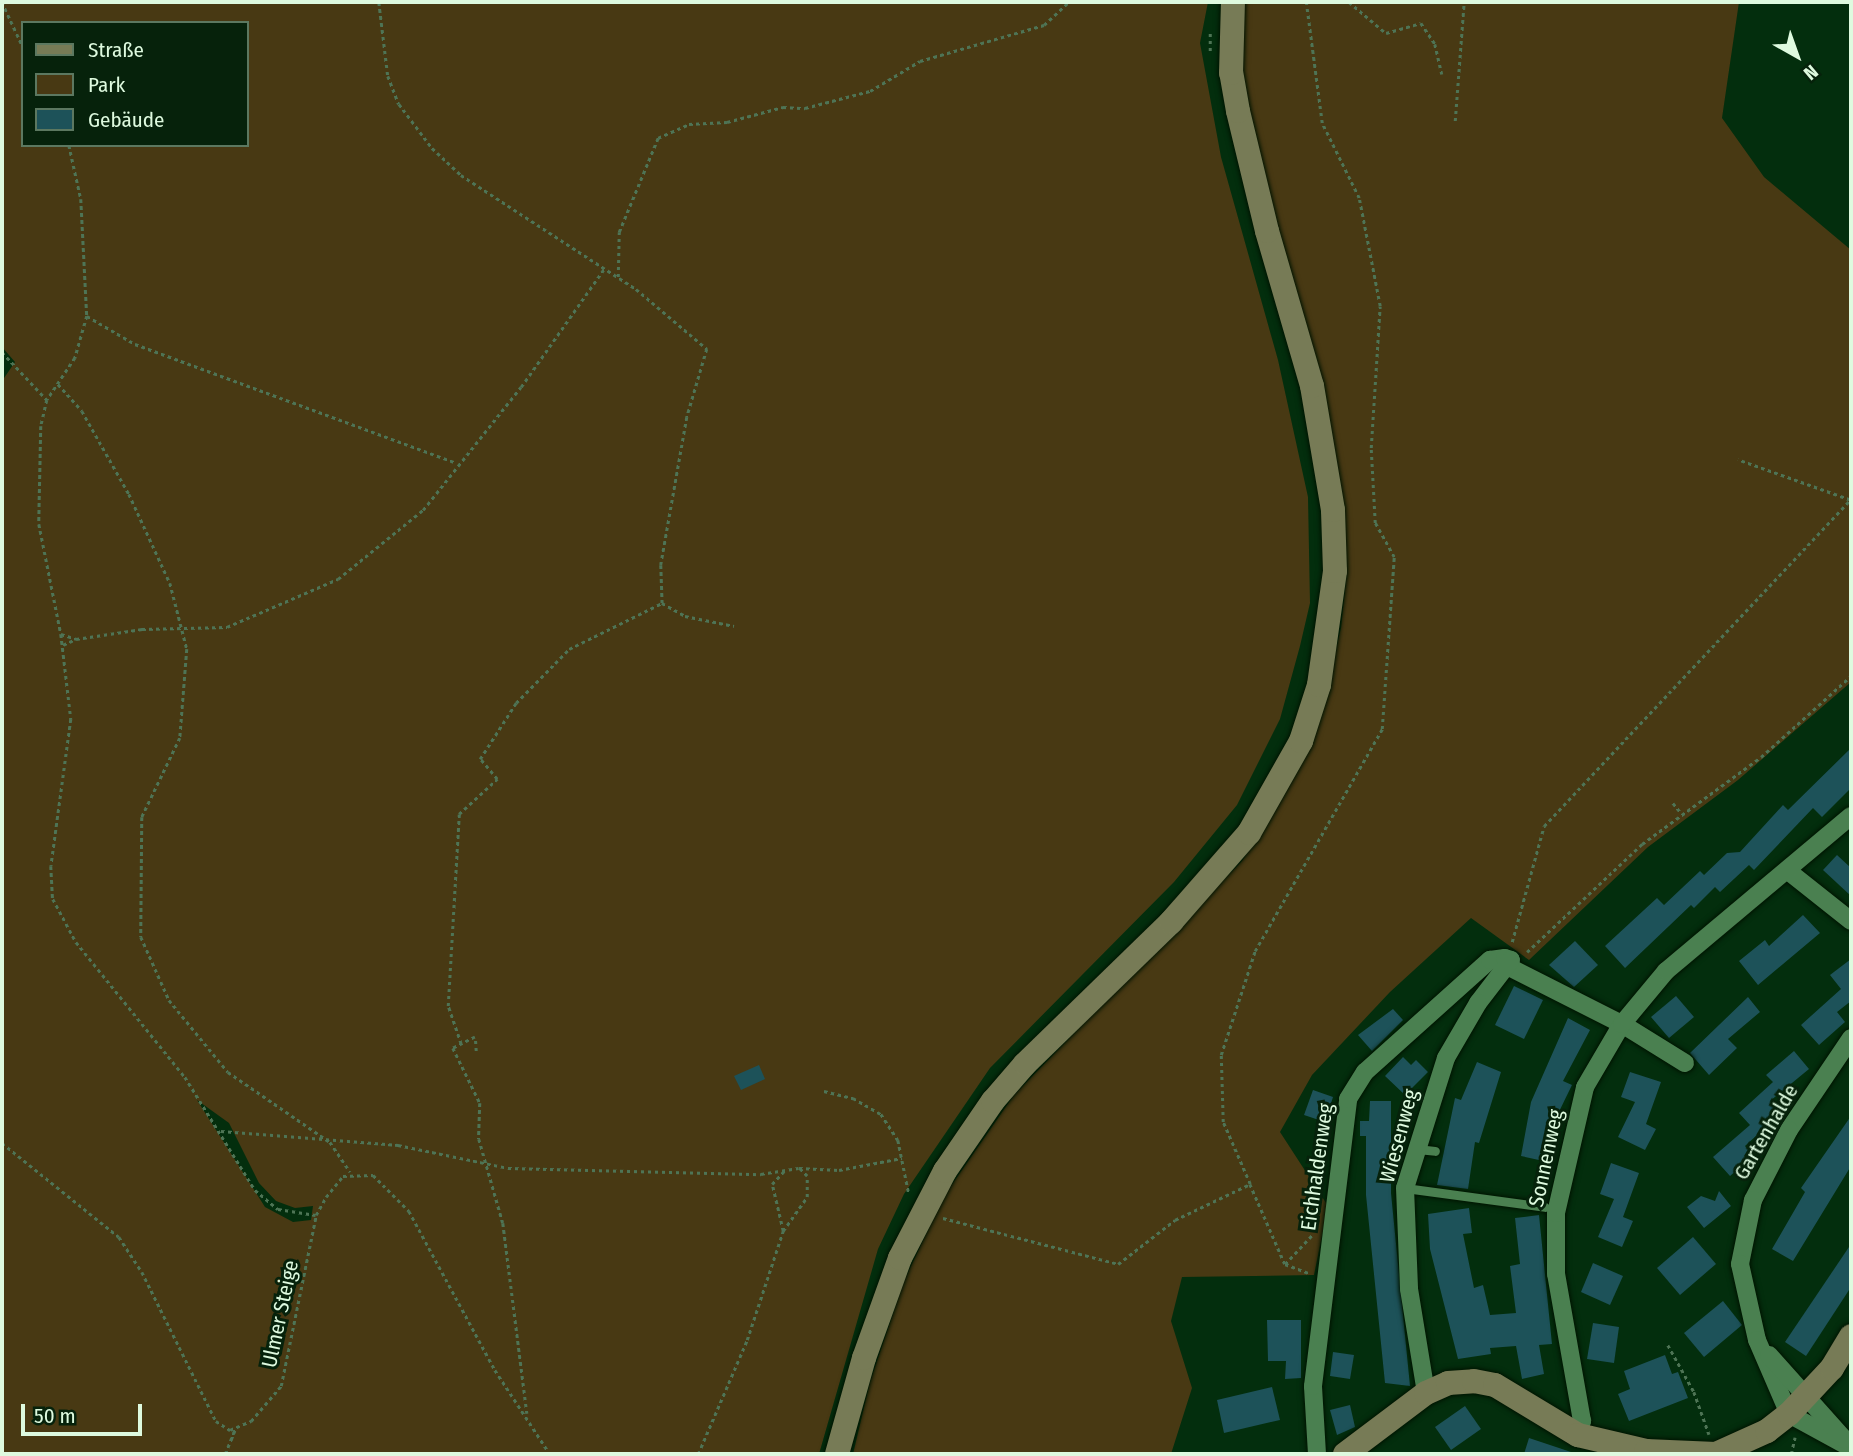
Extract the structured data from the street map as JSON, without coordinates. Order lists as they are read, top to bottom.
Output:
{
  "streets": {
    "street": [
      "Gartenhalde",
      "Wiesenweg",
      "Sonnenweg",
      "Eichhaldenweg"
    ],
    "path": ["Ulmer Steige"]
  },
  "crossings": [
    ["Wiesenweg", "Eichhaldenweg"]
  ],
  "legend": ["Straße", "Park", "Gebäude"],
  "scale_bar": "50 m",
  "north": "bottom right"
}
